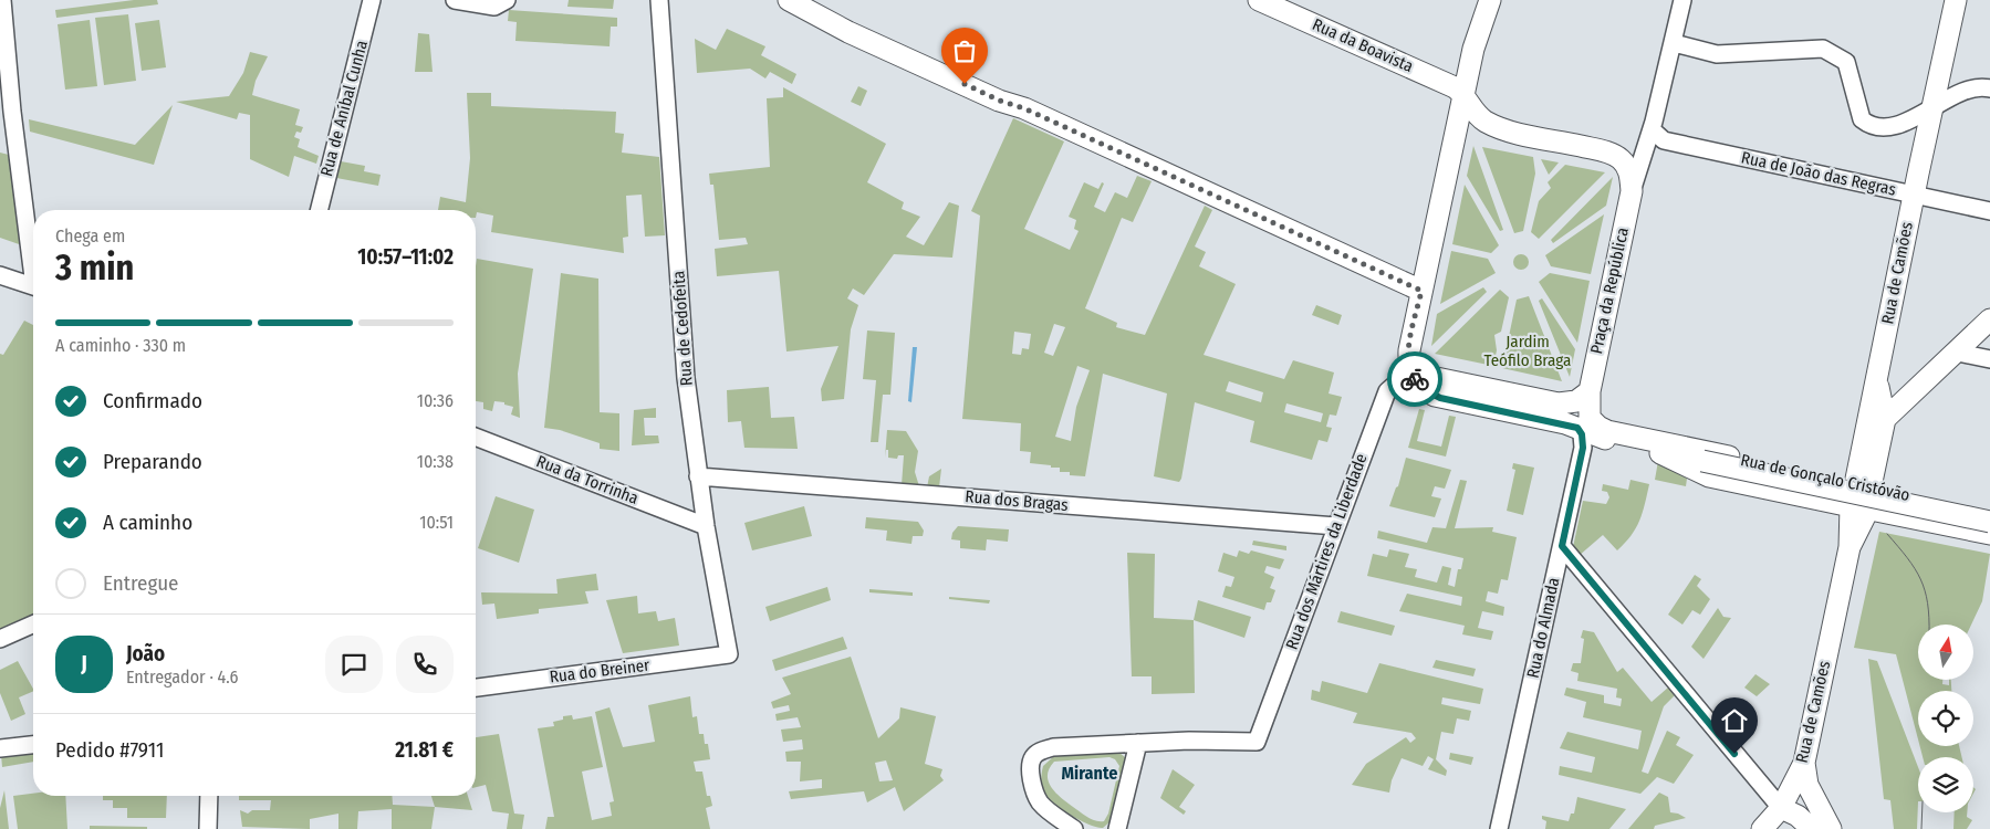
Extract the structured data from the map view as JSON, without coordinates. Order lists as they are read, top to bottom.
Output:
{
  "streets": {
    "main road": [
      "Rua da Boavista",
      "Rua de Camões",
      "Praça da República",
      "Rua de Gonçalo Cristóvão"
    ],
    "street": [
      "Rua de Aníbal Cunha",
      "Rua de João das Regras",
      "Rua de Cedofeita",
      "Rua da Torrinha",
      "Rua dos Bragas",
      "Rua dos Mártires da Liberdade",
      "Rua do Almada",
      "Rua do Breiner"
    ]
  },
  "crossings": [
    ["Rua da Boavista", "Praça da República"],
    ["Rua de João das Regras", "Rua de Camões"],
    ["Rua de João das Regras", "Praça da República"],
    ["Rua de Camões", "Rua de Gonçalo Cristóvão"],
    ["Praça da República", "Rua de Gonçalo Cristóvão"],
    ["Praça da República", "Rua dos Mártires da Liberdade"],
    ["Praça da República", "Rua do Almada"],
    ["Rua de Cedofeita", "Rua da Torrinha"],
    ["Rua de Cedofeita", "Rua dos Bragas"],
    ["Rua de Cedofeita", "Rua do Breiner"],
    ["Rua de Gonçalo Cristóvão", "Rua do Almada"],
    ["Rua dos Bragas", "Rua dos Mártires da Liberdade"]
  ],
  "districts": ["Mirante"],
  "parks": ["Jardim Teófilo Braga"],
  "north": "top",
  "page": {
    "heading": ["3 min", "Chega em", "10:57–11:02"],
    "panel": [
      "João",
      "Entregador · 4.6",
      "Pedido #7911",
      "21.81 €"
    ],
    "bar": "A caminho · 330 m",
    "list": [
      ["Confirmado", "10:36"],
      ["Preparando", "10:38"],
      ["A caminho", "10:51"],
      "Entregue"
    ],
    "round": "J"
  }
}
